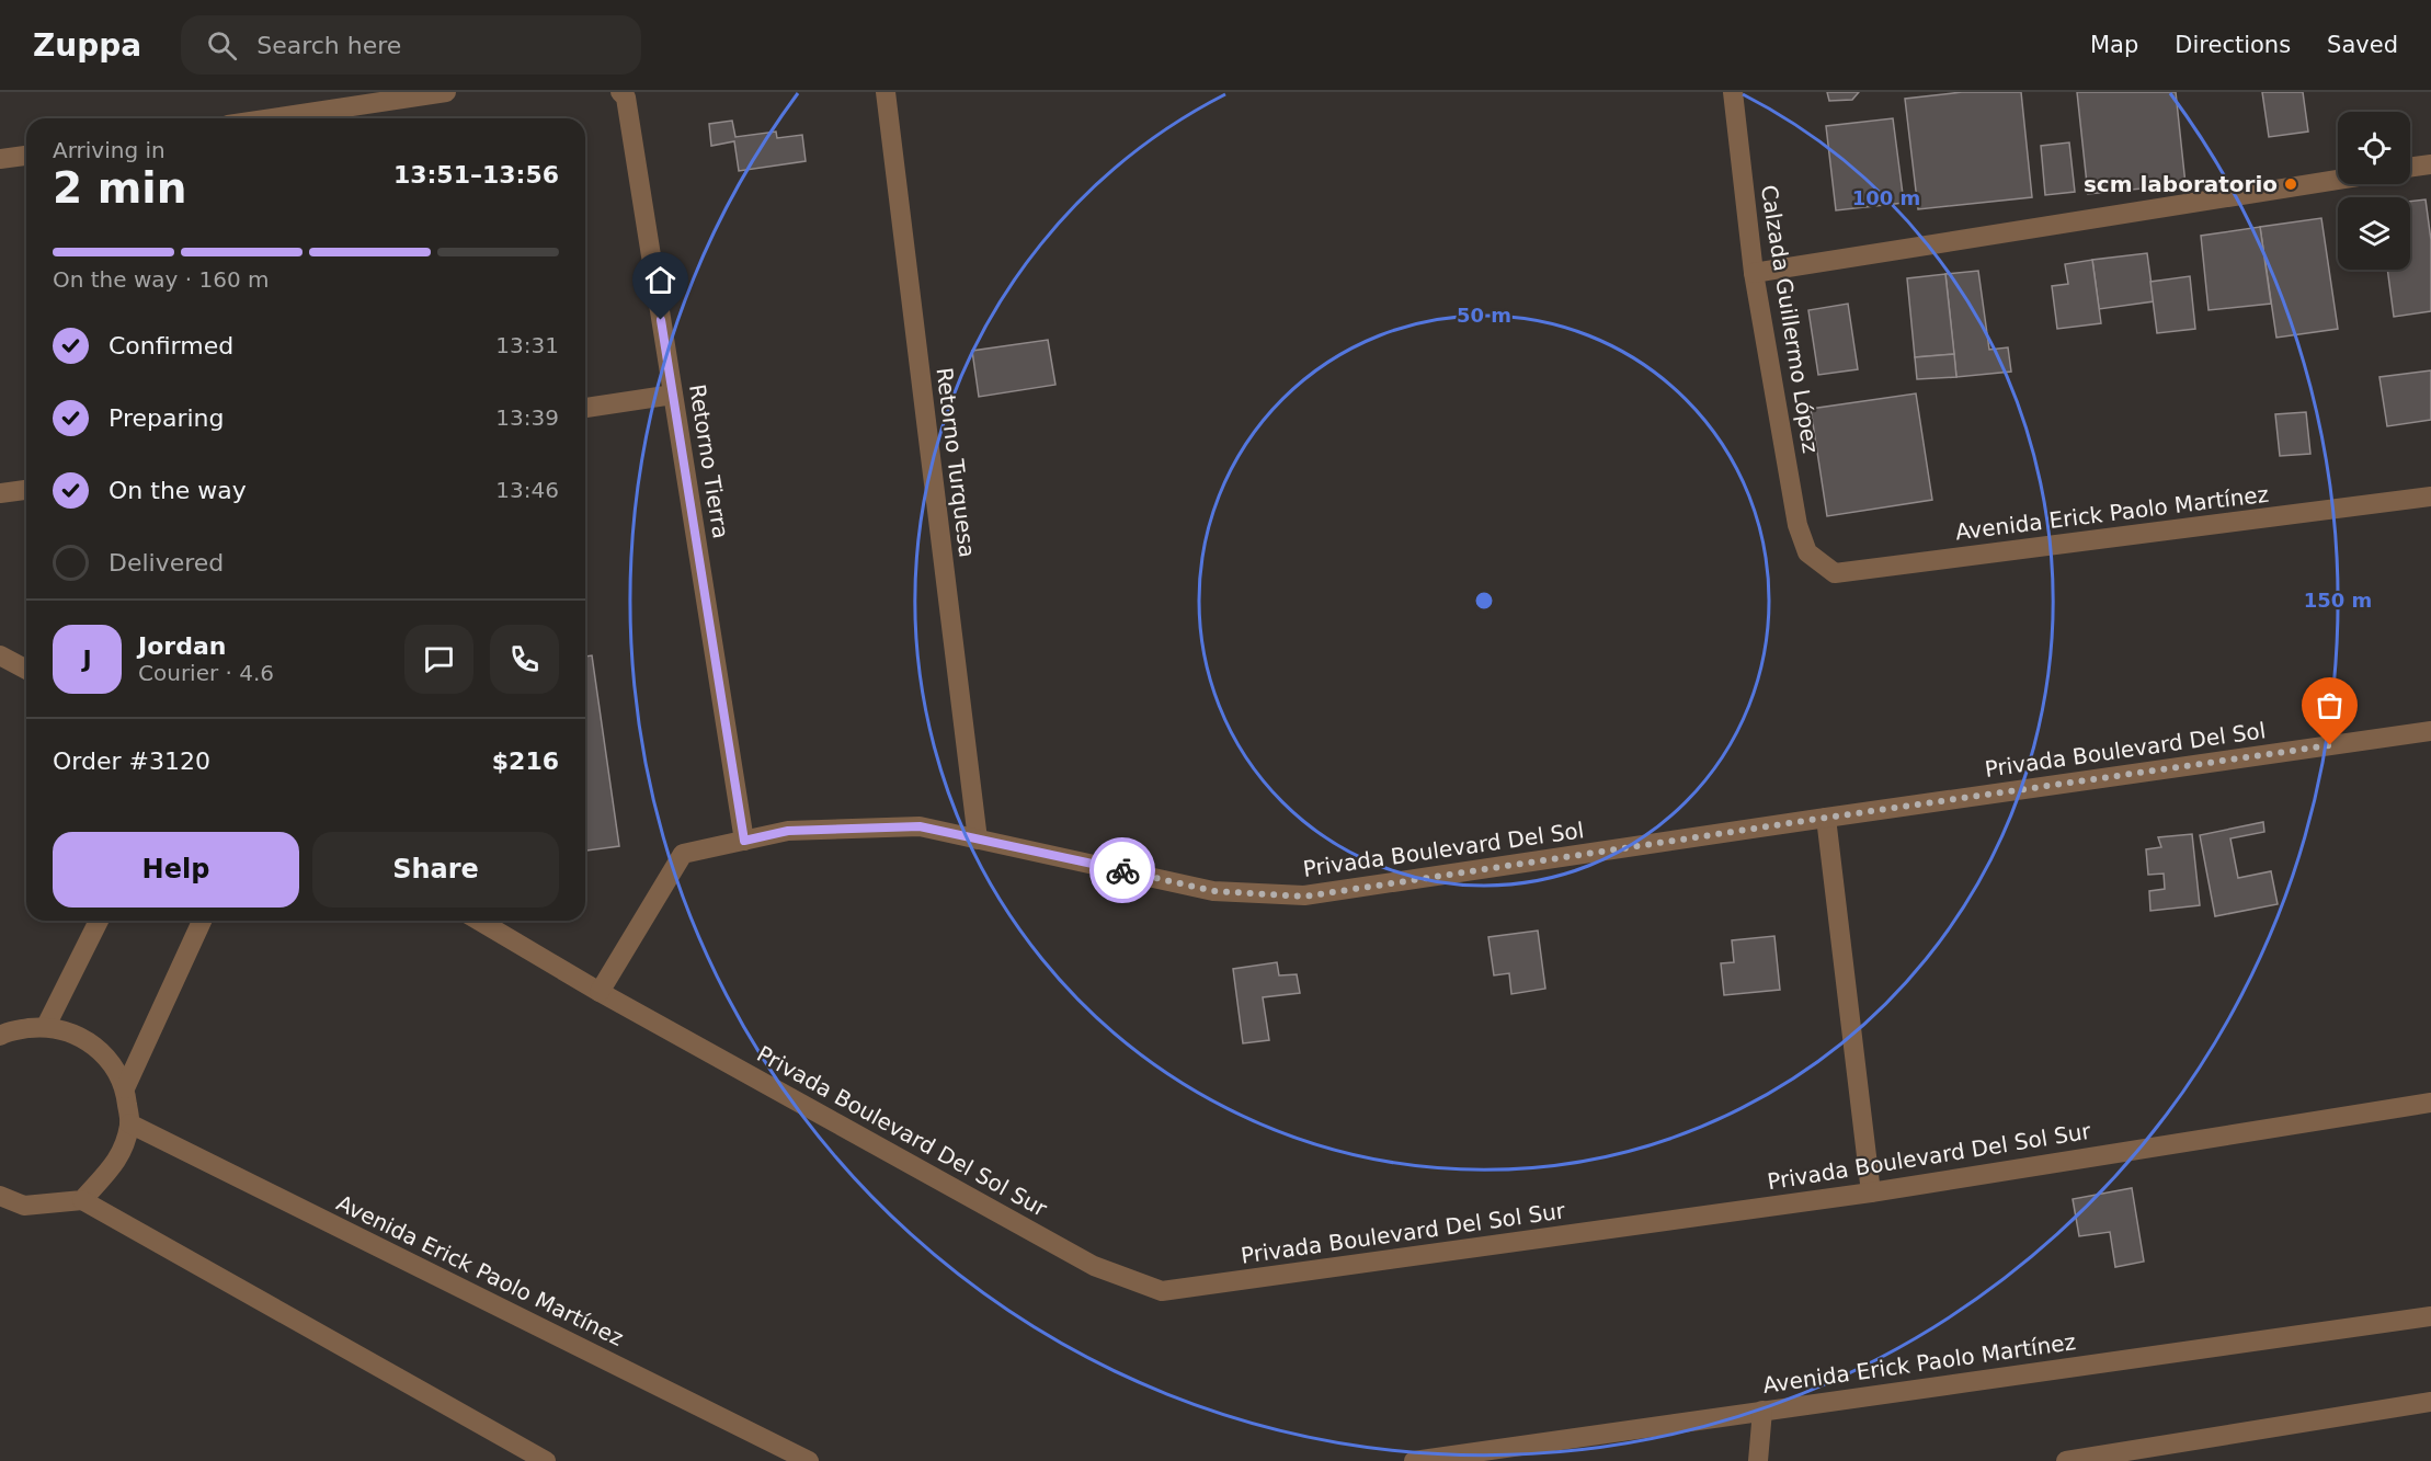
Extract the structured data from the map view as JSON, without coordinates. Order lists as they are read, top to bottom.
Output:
{
  "streets": {
    "street": [
      "Calzada Guillermo López",
      "Retorno Tierra",
      "Retorno Turquesa",
      "Avenida Erick Paolo Martínez",
      "Privada Boulevard Del Sol",
      "Privada Boulevard Del Sol Sur"
    ]
  },
  "crossings": [
    ["Calzada Guillermo López", "Avenida Erick Paolo Martínez"],
    ["Retorno Tierra", "Privada Boulevard Del Sol"],
    ["Retorno Turquesa", "Privada Boulevard Del Sol"],
    ["Privada Boulevard Del Sol", "Privada Boulevard Del Sol Sur"]
  ],
  "places": ["scm laboratorio"],
  "page": {
    "header": "Zuppa",
    "search": "Search here",
    "nav": ["Map", "Directions", "Saved"],
    "heading": ["2 min", "Arriving in", "13:51–13:56"],
    "panel": [
      "Jordan",
      "Courier · 4.6",
      "Order #3120",
      "$216"
    ],
    "bar": "On the way · 160 m",
    "list": [
      ["Confirmed", "13:31"],
      ["Preparing", "13:39"],
      ["On the way", "13:46"],
      "Delivered"
    ],
    "round": "J",
    "buttons": ["Help", "Share"]
  },
  "rings": ["100 m", "50 m", "150 m"]
}
